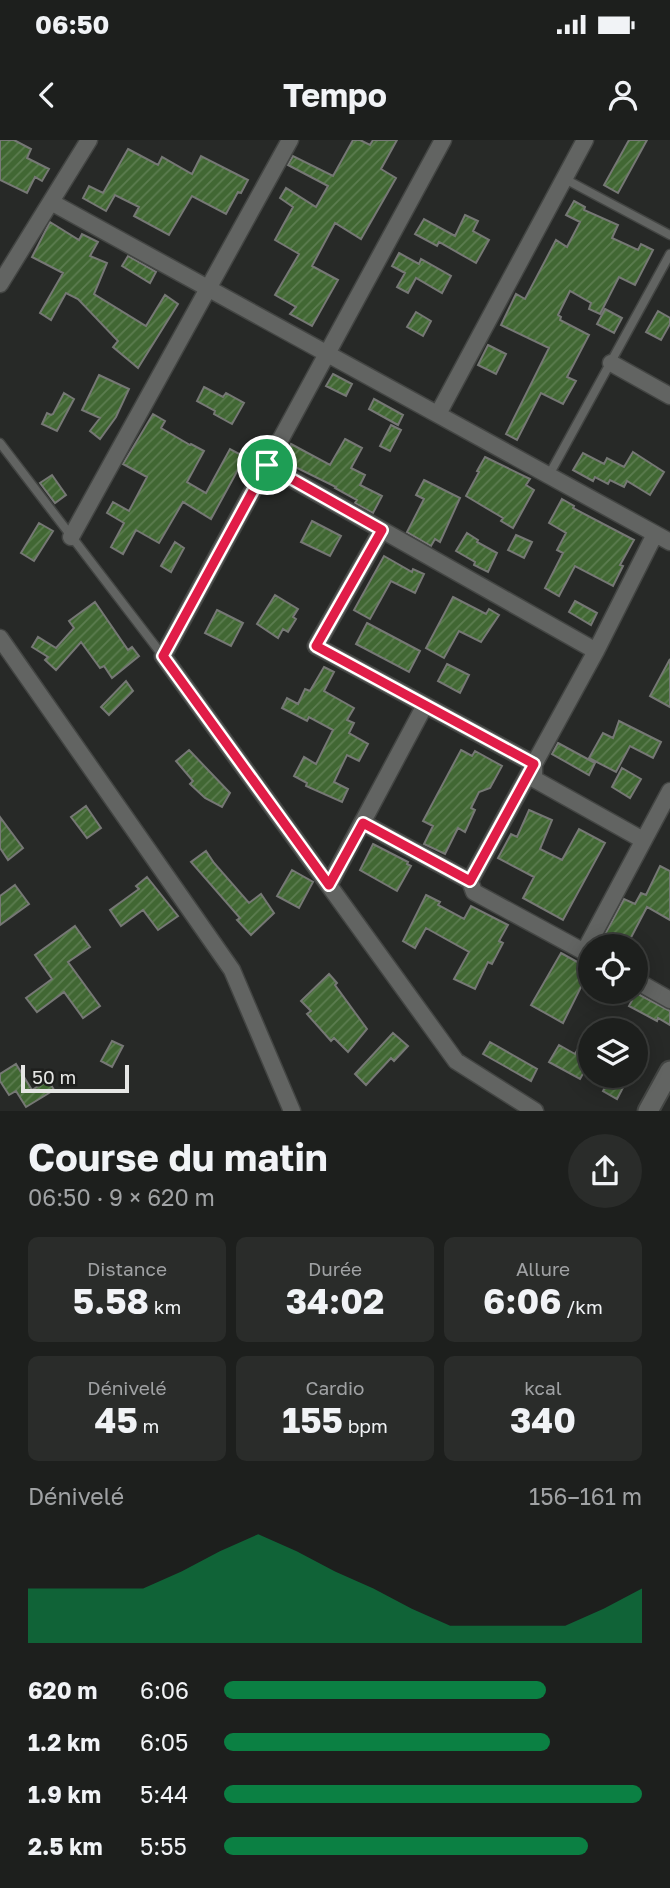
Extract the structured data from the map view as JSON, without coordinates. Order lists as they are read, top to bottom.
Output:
{
  "scale_bar": "50 m",
  "page": {
    "status": "06:50",
    "header": "Tempo",
    "scale": "50 m",
    "heading": ["Course du matin", "06:50 · 9 × 620 m"],
    "stats": [
      ["Distance", "5.58 km"],
      ["Durée", "34:02"],
      ["Allure", "6:06 /km"],
      ["Dénivelé", "45 m"],
      ["Cardio", "155 bpm"],
      ["kcal", "340"]
    ],
    "chart": ["Dénivelé", "156–161 m"],
    "list": [
      {
        "name": "620 m",
        "note": "6:06"
      },
      {
        "name": "1.2 km",
        "note": "6:05"
      },
      {
        "name": "1.9 km",
        "note": "5:44"
      },
      {
        "name": "2.5 km",
        "note": "5:55"
      }
    ]
  }
}
